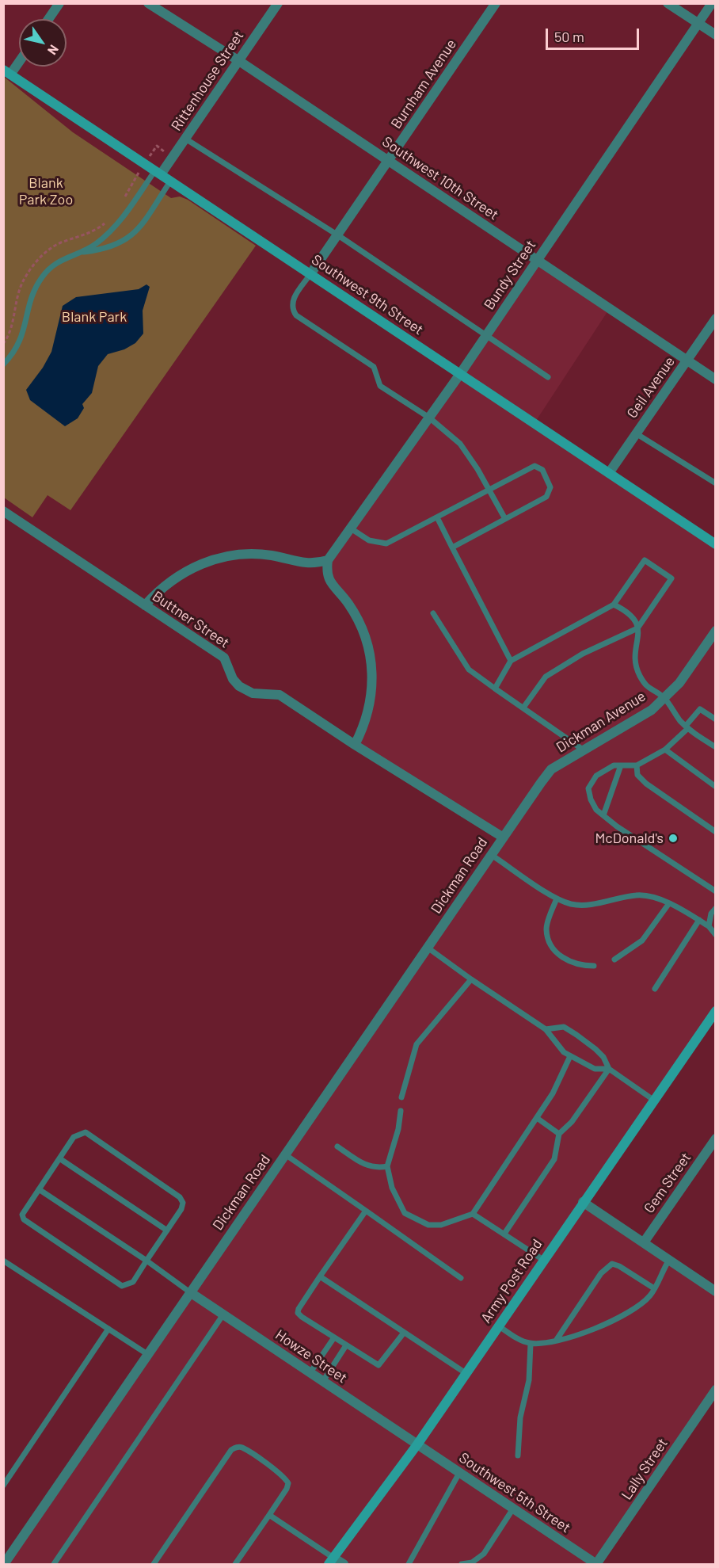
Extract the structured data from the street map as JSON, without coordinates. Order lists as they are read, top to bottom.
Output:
{
  "streets": {
    "main road": ["Southwest 9th Street", "Army Post Road"],
    "street": [
      "Rittenhouse Street",
      "Burnham Avenue",
      "Southwest 10th Street",
      "Bundy Street",
      "Geil Avenue",
      "Buttner Street",
      "Dickman Avenue",
      "Dickman Road",
      "Gem Street",
      "Howze Street",
      "Lally Street",
      "Southwest 5th Street"
    ]
  },
  "crossings": [
    ["Rittenhouse Street", "Southwest 10th Street"],
    ["Rittenhouse Street", "Southwest 9th Street"],
    ["Burnham Avenue", "Southwest 10th Street"],
    ["Burnham Avenue", "Southwest 9th Street"],
    ["Southwest 10th Street", "Bundy Street"],
    ["Southwest 10th Street", "Geil Avenue"],
    ["Bundy Street", "Southwest 9th Street"],
    ["Southwest 9th Street", "Geil Avenue"],
    ["Buttner Street", "Dickman Avenue"],
    ["Buttner Street", "Dickman Road"],
    ["Dickman Avenue", "Dickman Road"],
    ["Dickman Road", "Howze Street"],
    ["Army Post Road", "Howze Street"],
    ["Army Post Road", "Southwest 5th Street"],
    ["Howze Street", "Southwest 5th Street"],
    ["Lally Street", "Southwest 5th Street"]
  ],
  "parks": ["Blank Park Zoo", "Blank Park"],
  "places": ["McDonald's"],
  "scale_bar": "50 m",
  "north": "bottom right"
}
